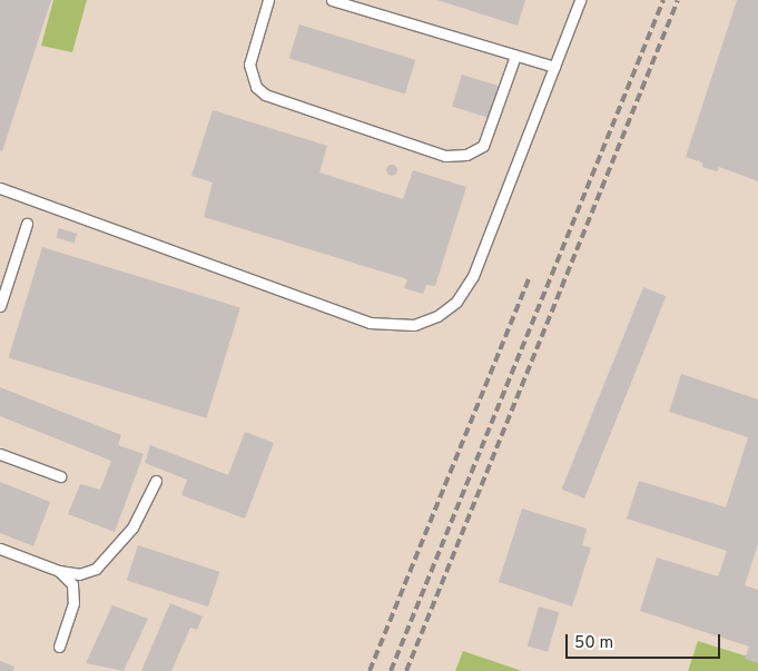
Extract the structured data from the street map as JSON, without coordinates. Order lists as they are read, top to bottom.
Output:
{
  "scale_bar": "50 m"
}
